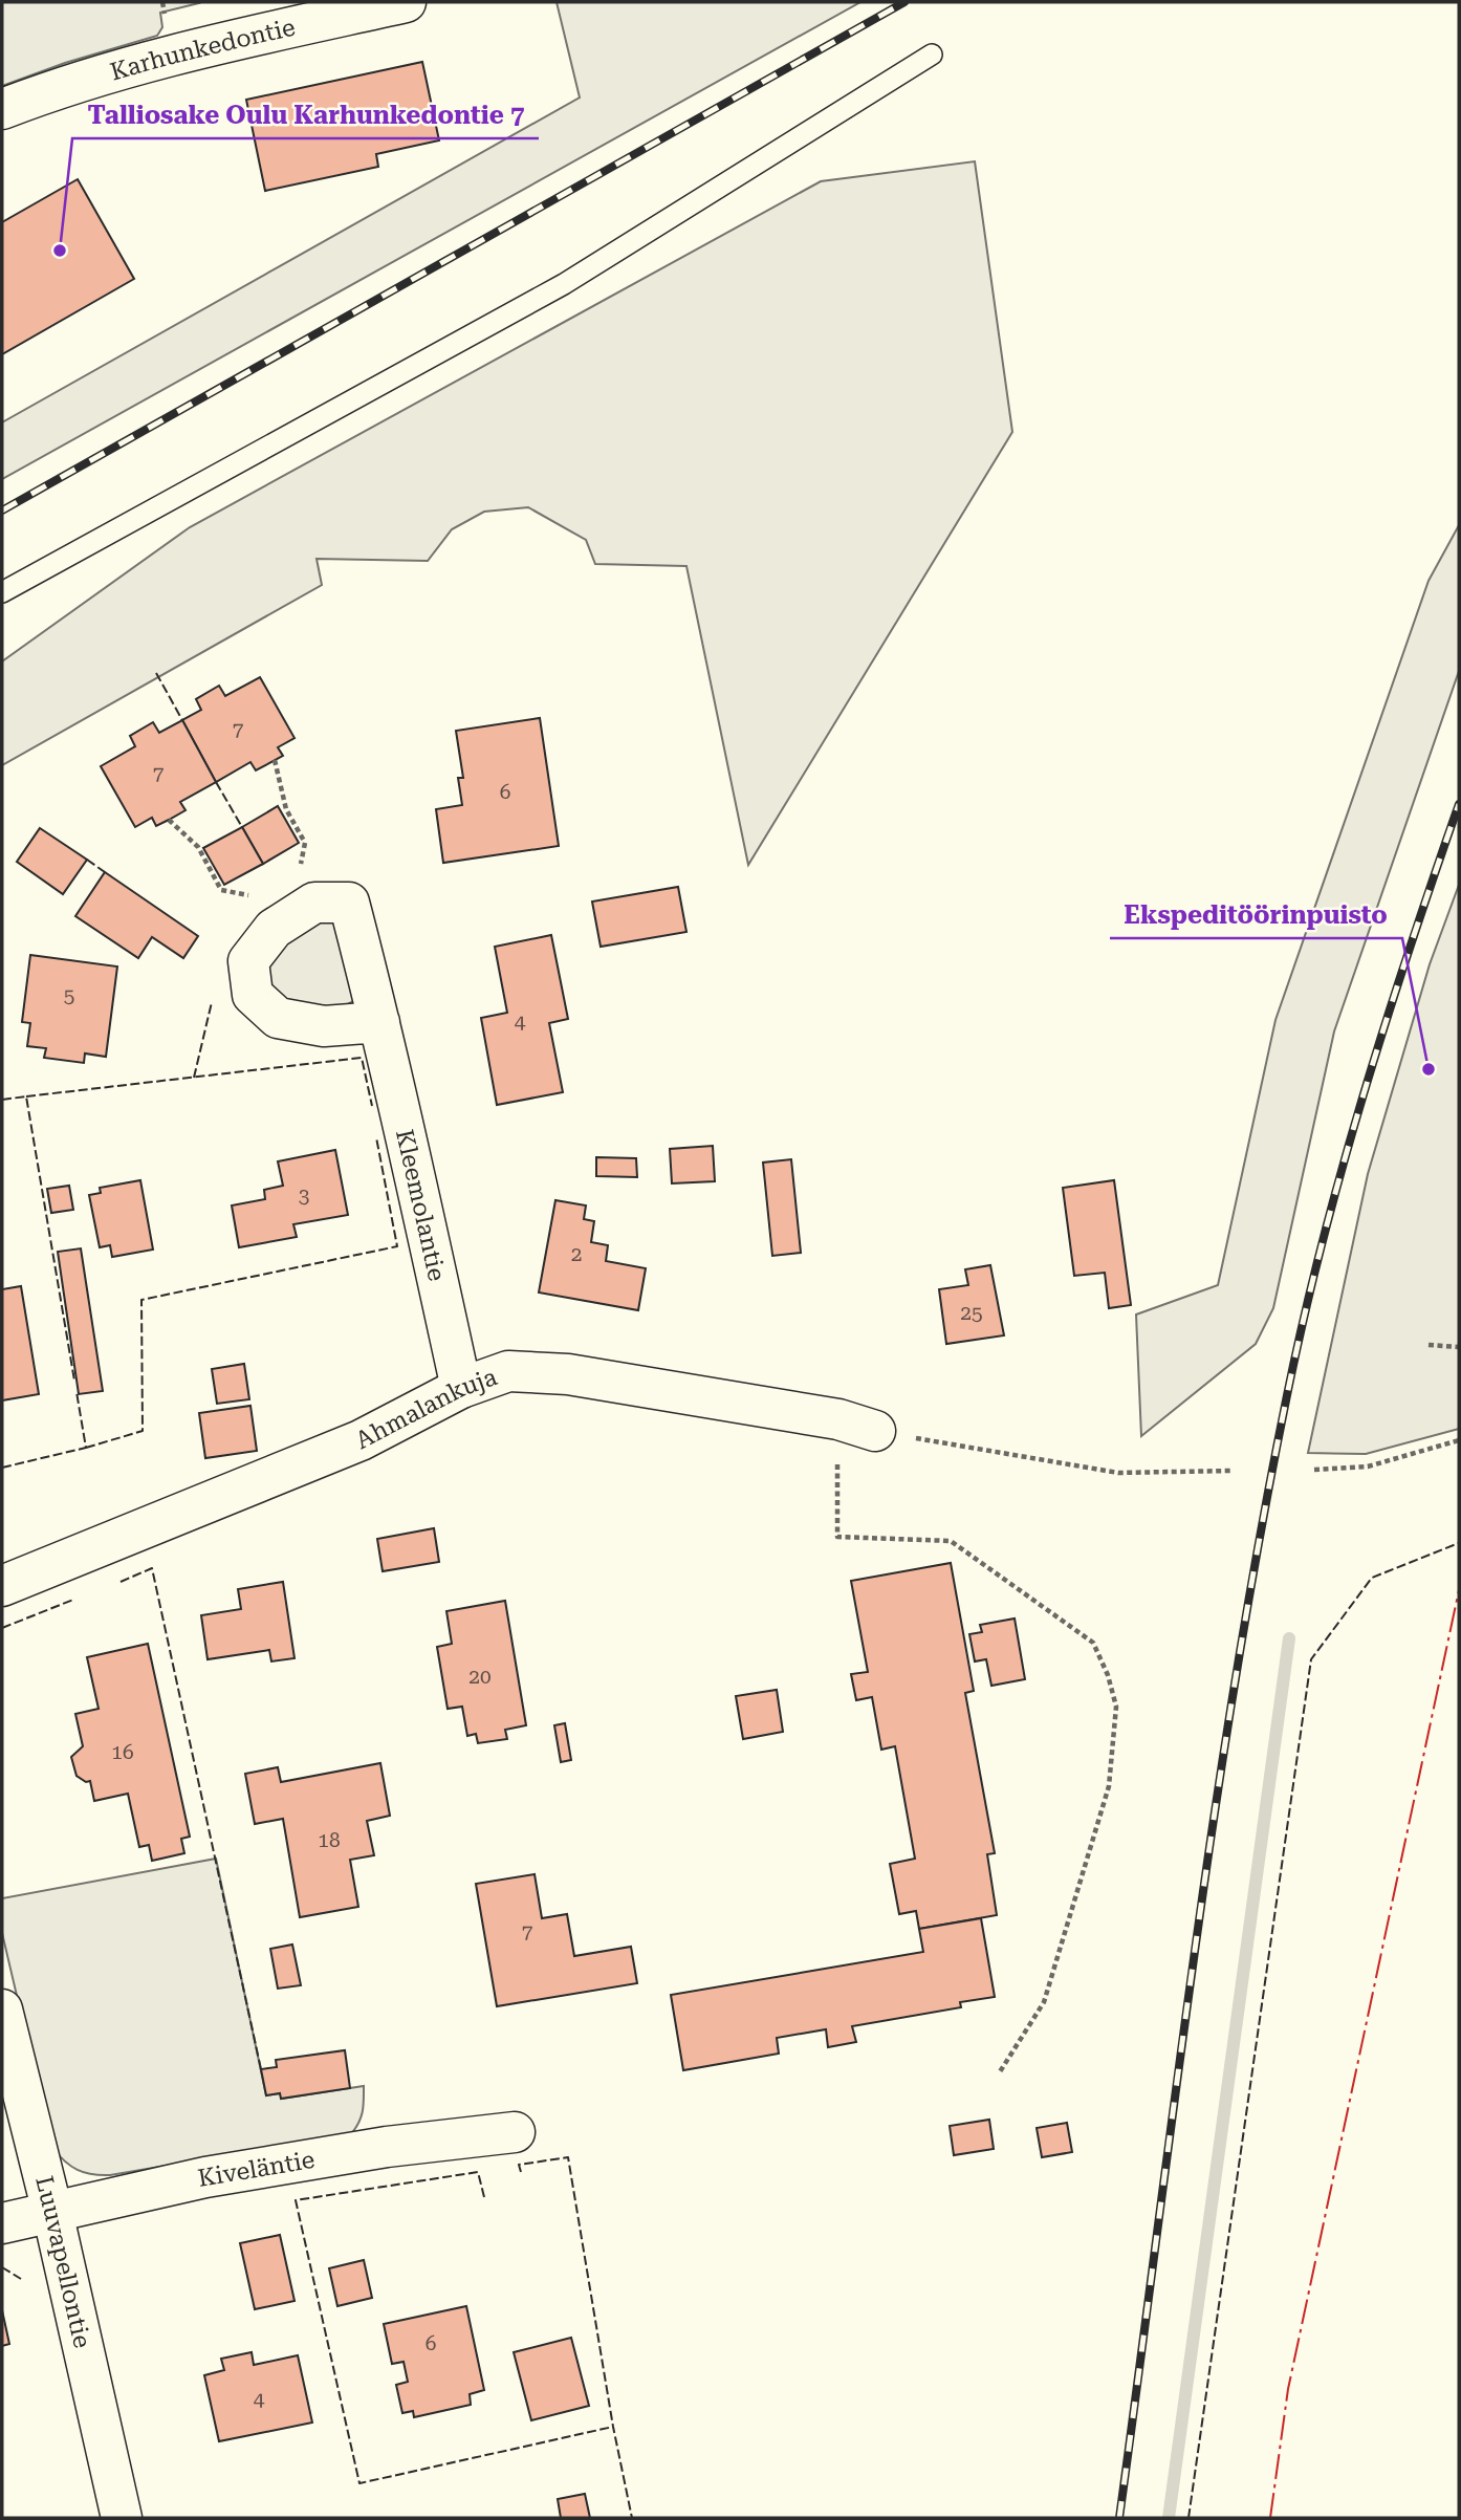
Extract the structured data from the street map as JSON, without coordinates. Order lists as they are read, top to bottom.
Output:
{
  "streets": {
    "street": [
      "Karhunkedontie",
      "Kleemolantie",
      "Ahmalankuja",
      "Kiveläntie",
      "Luuvapellontie"
    ]
  },
  "crossings": [
    ["Kleemolantie", "Ahmalankuja"],
    ["Kiveläntie", "Luuvapellontie"]
  ],
  "places": ["Talliosake Oulu Karhunkedontie 7", "Ekspeditöörinpuisto"],
  "house_numbers": [
    "7",
    "7",
    "6",
    "5",
    "4",
    "3",
    "2",
    "25",
    "20",
    "16",
    "18",
    "7",
    "6",
    "4"
  ]
}
